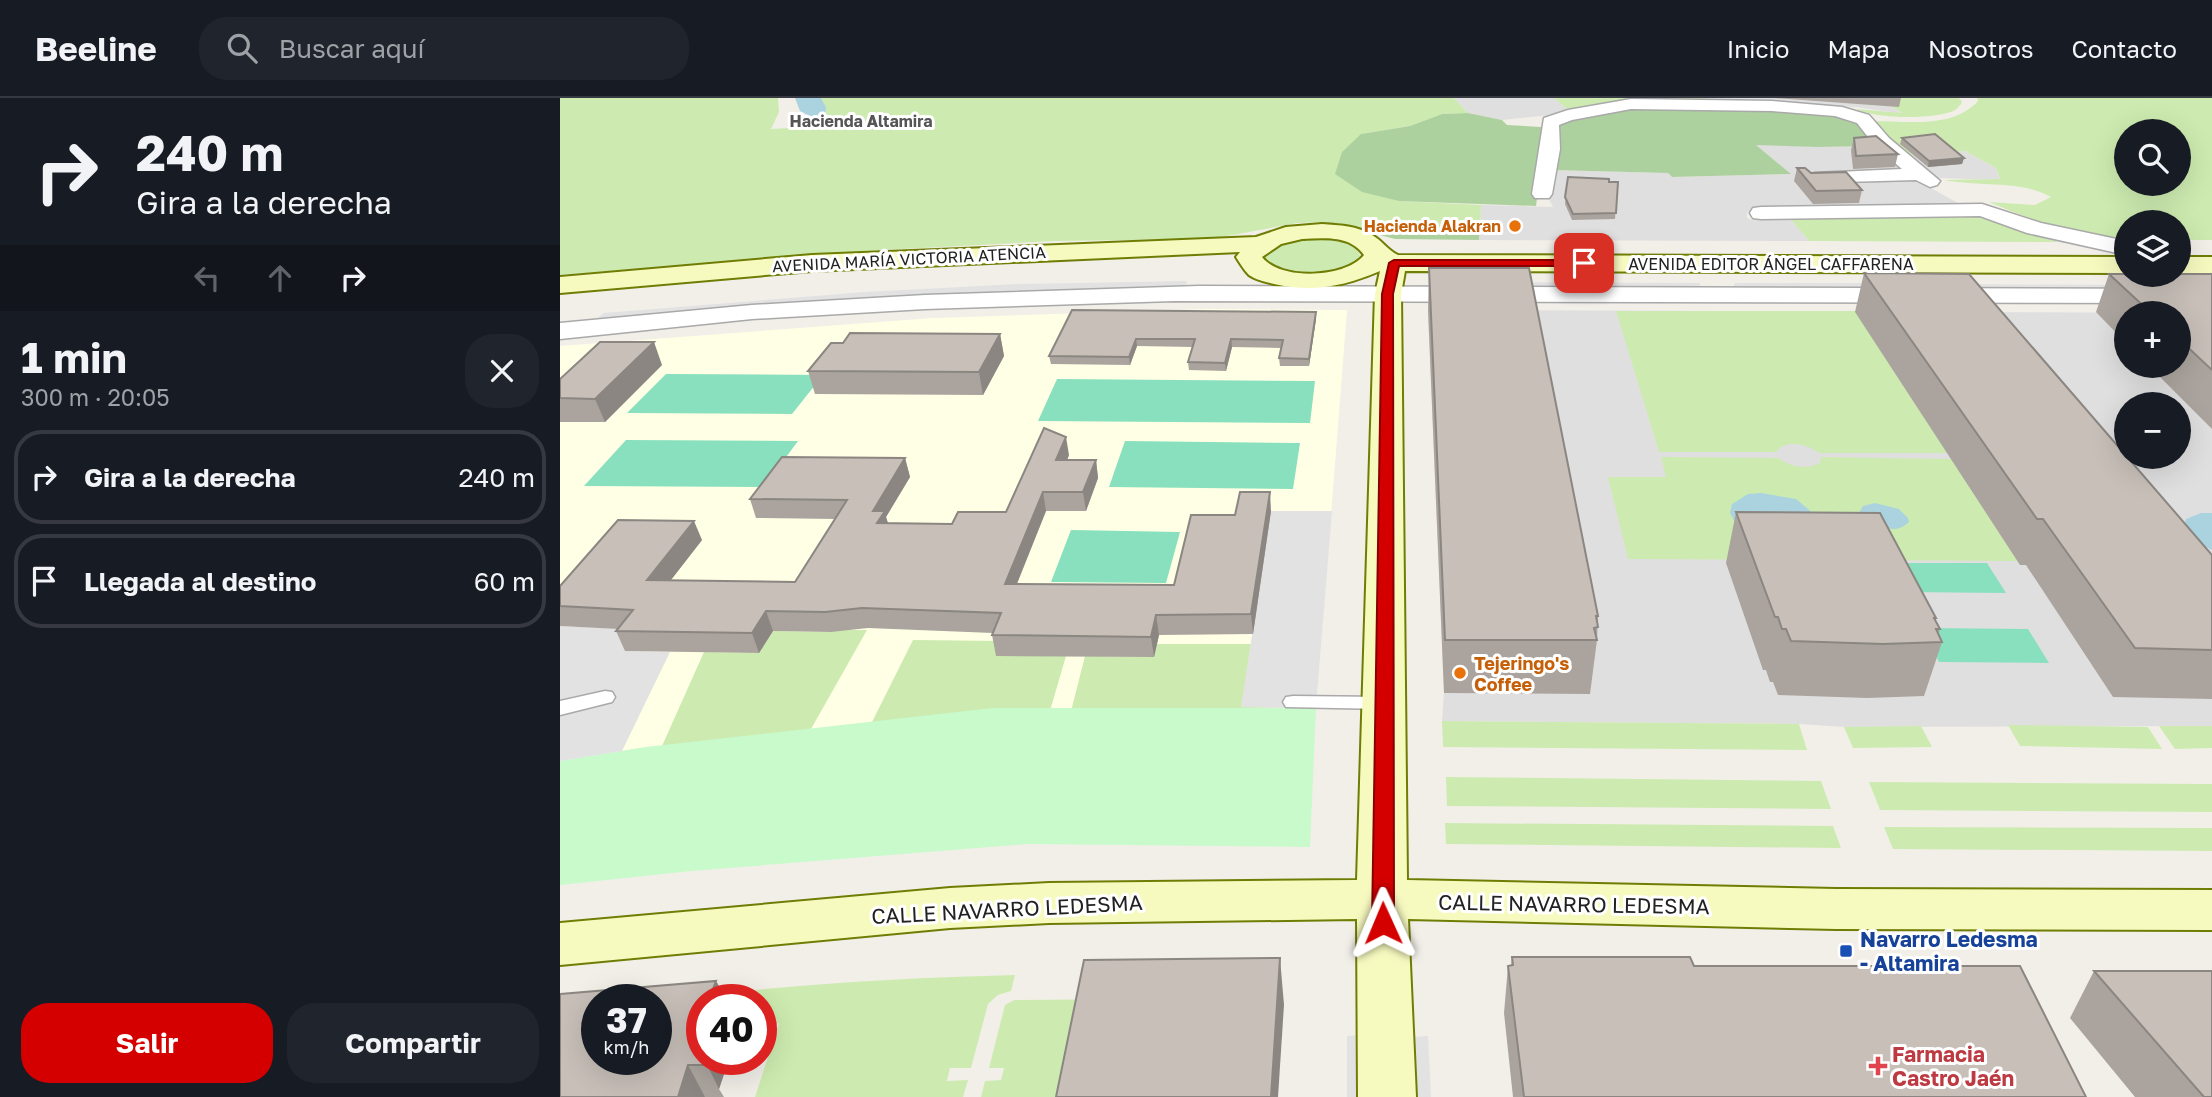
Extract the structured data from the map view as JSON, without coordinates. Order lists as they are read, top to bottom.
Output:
{
  "streets": {
    "main road": ["AVENIDA MARÍA VICTORIA ATENCIA", "AVENIDA EDITOR ÁNGEL CAFFARENA", "CALLE NAVARRO LEDESMA"]
  },
  "districts": ["Hacienda Altamira"],
  "places": {
    "other": ["Hacienda Alakran", "Tejeringo's Coffee"],
    "transit": ["Navarro Ledesma - Altamira"],
    "health": ["Farmacia Castro Jaén"]
  },
  "page": {
    "header": "Beeline",
    "search": "Buscar aquí",
    "nav": [
      "Inicio",
      "Mapa",
      "Nosotros",
      "Contacto"
    ],
    "turn": ["240 m", "Gira a la derecha"],
    "map_buttons": ["+", "−"],
    "heading": ["1 min", "300 m · 20:05"],
    "list": [
      {
        "name": "Gira a la derecha",
        "value": "240 m"
      },
      {
        "name": "Llegada al destino",
        "value": "60 m"
      }
    ],
    "speed": "37 km/h",
    "limit": "40",
    "buttons": ["Salir", "Compartir"]
  }
}
